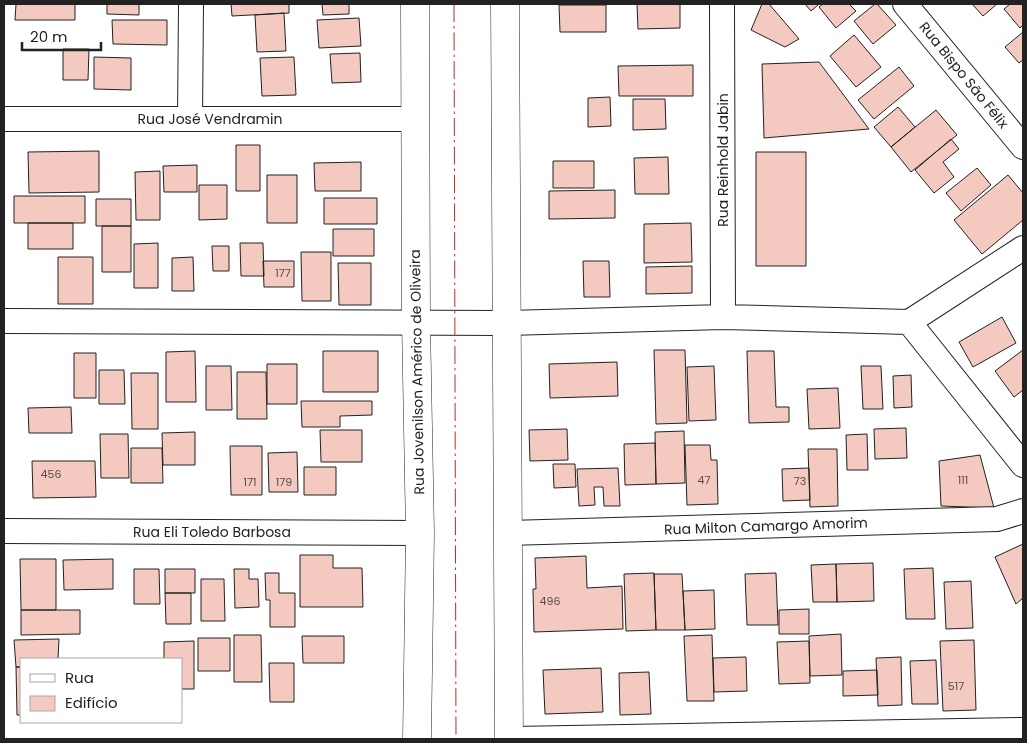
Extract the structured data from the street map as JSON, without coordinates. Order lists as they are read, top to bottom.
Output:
{
  "streets": {
    "main road": ["Rua Jovenilson Américo de Oliveira"],
    "street": [
      "Rua Bispo São Félix",
      "Rua José Vendramin",
      "Rua Reinhold Jabin",
      "Rua Milton Camargo Amorim",
      "Rua Eli Toledo Barbosa"
    ]
  },
  "crossings": [
    ["Rua José Vendramin", "Rua Jovenilson Américo de Oliveira"],
    ["Rua Jovenilson Américo de Oliveira", "Rua Eli Toledo Barbosa"]
  ],
  "house_numbers": [
    "177",
    "456",
    "47",
    "111",
    "73",
    "171",
    "179",
    "496",
    "517"
  ],
  "legend": ["Rua", "Edifício"],
  "scale_bar": "20 m"
}
